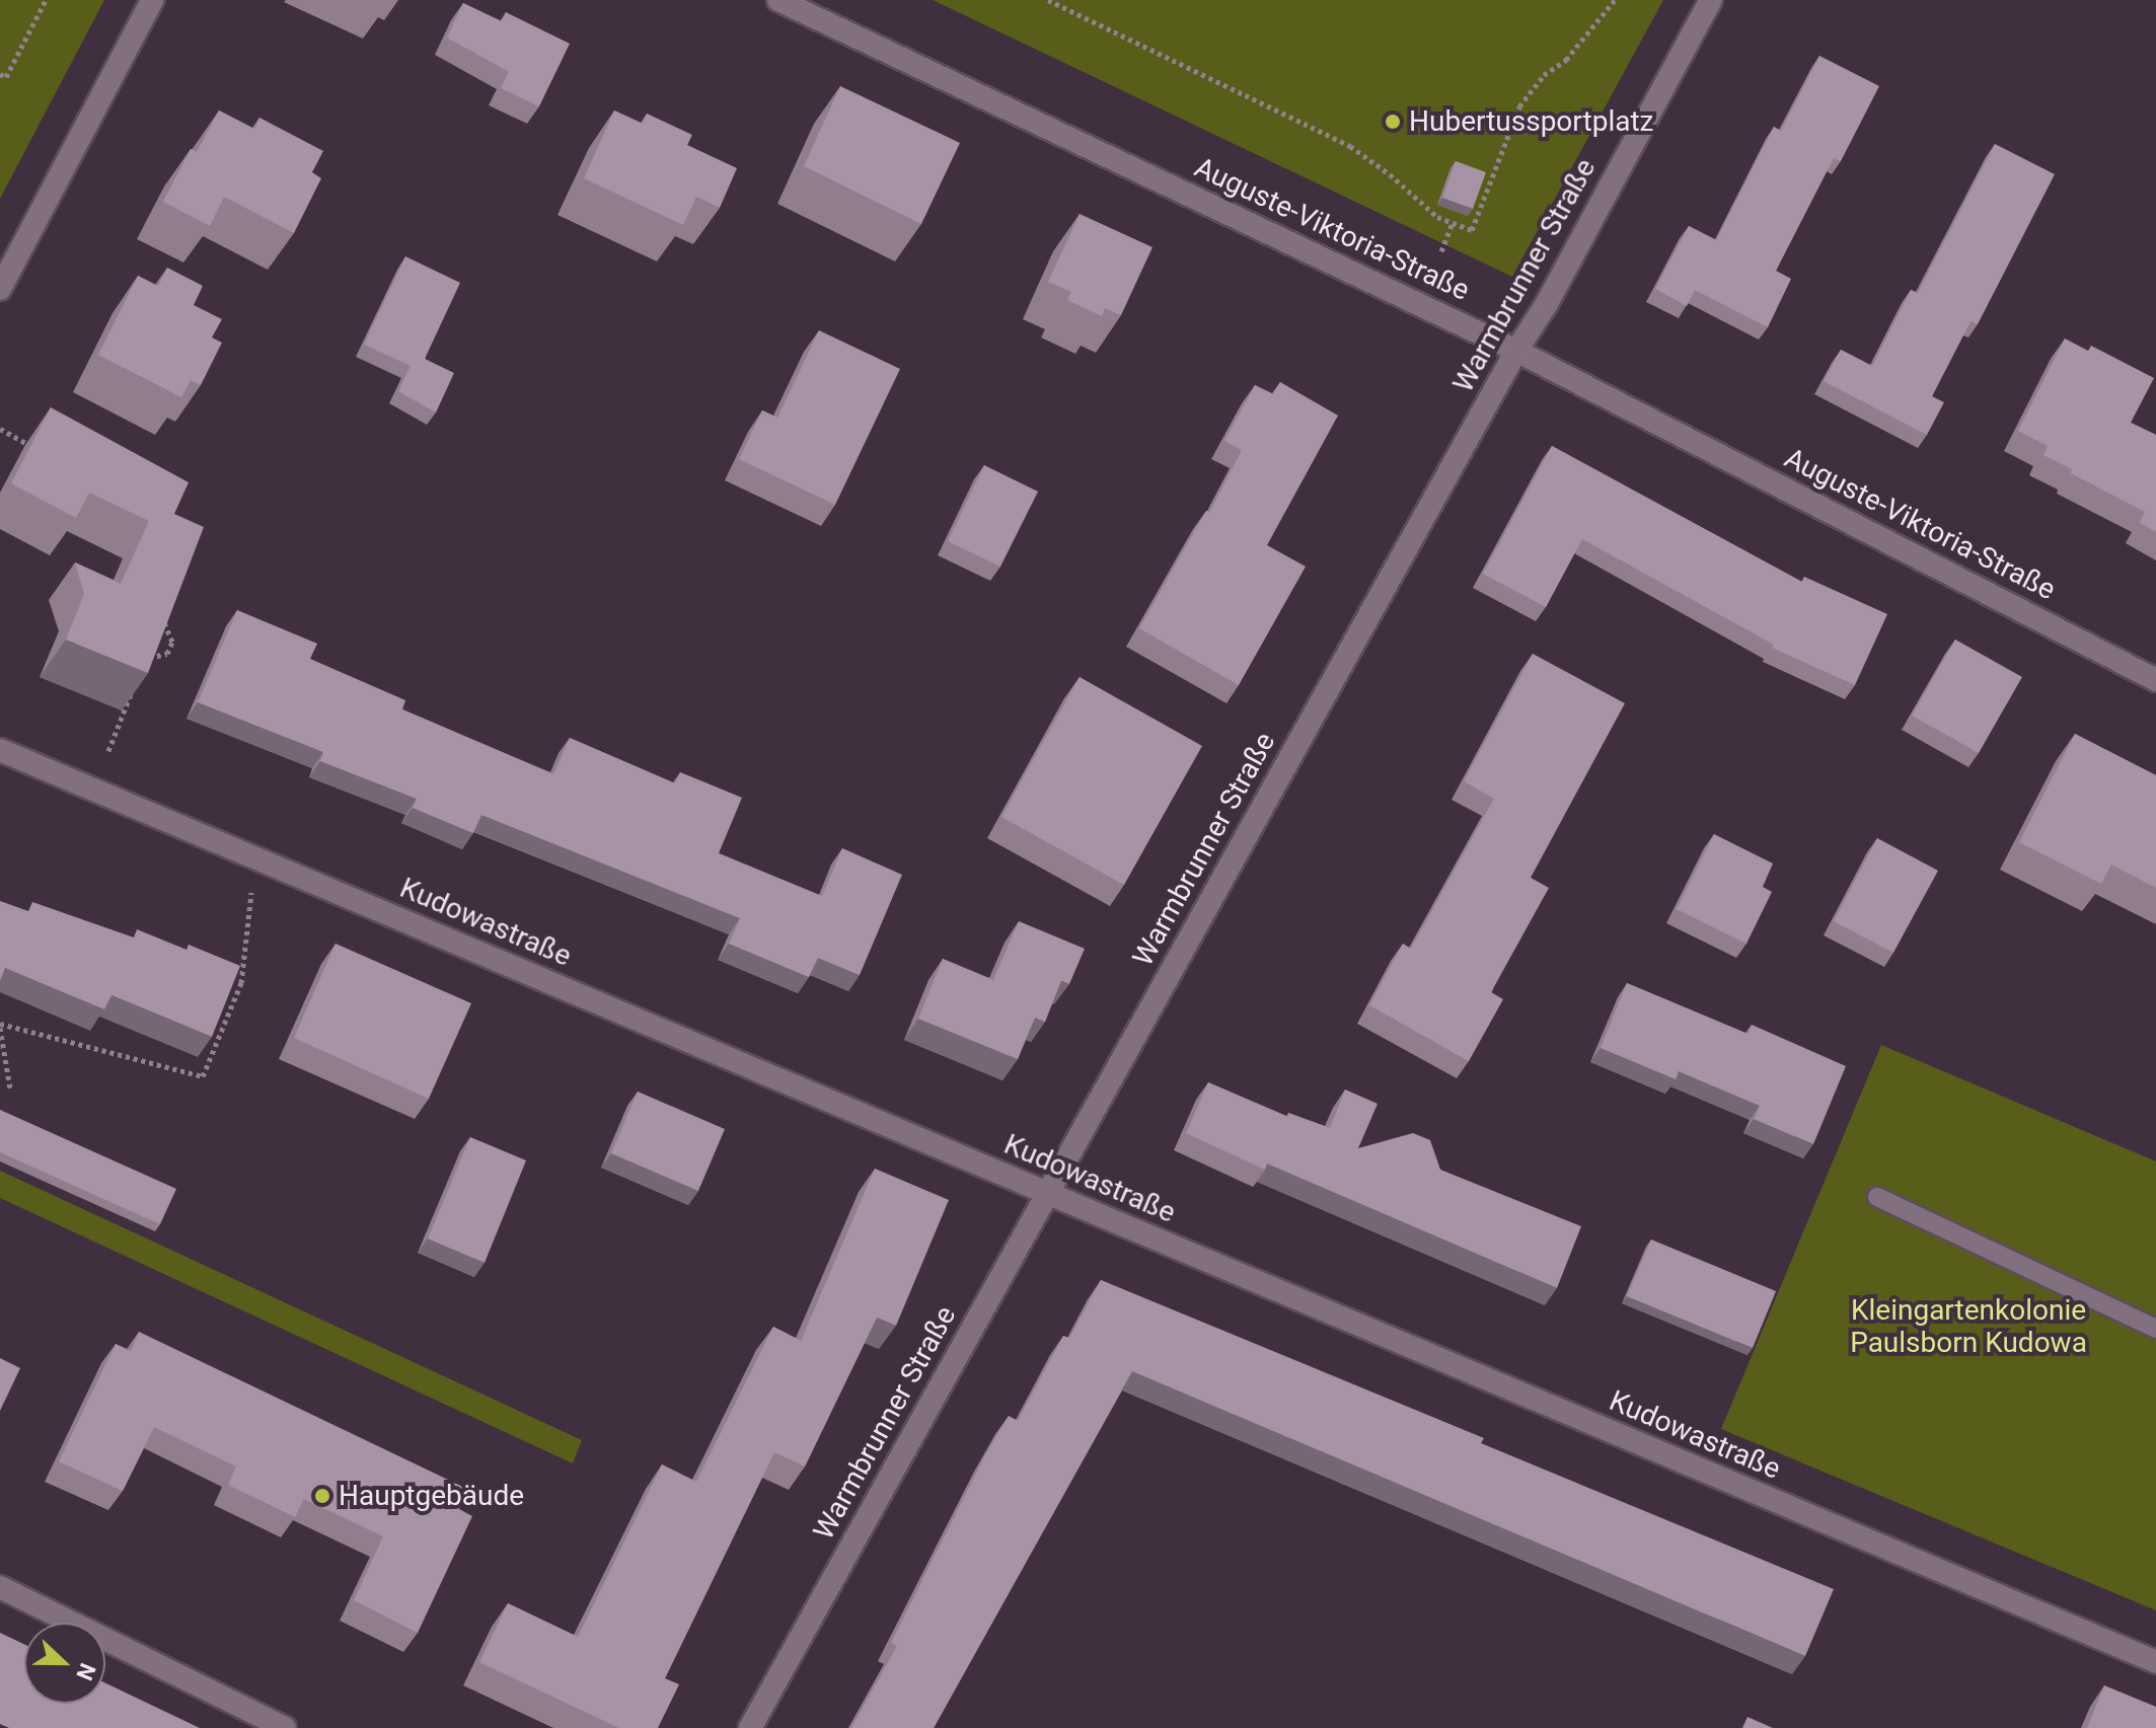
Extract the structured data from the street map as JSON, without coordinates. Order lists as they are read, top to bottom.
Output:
{
  "streets": {
    "street": ["Auguste-Viktoria-Straße", "Warmbrunner Straße", "Kudowastraße"]
  },
  "crossings": [
    ["Auguste-Viktoria-Straße", "Warmbrunner Straße"],
    ["Warmbrunner Straße", "Kudowastraße"]
  ],
  "parks": ["Kleingartenkolonie Paulsborn Kudowa"],
  "places": ["Hubertussportplatz", "Hauptgebäude"],
  "north": "right"
}
